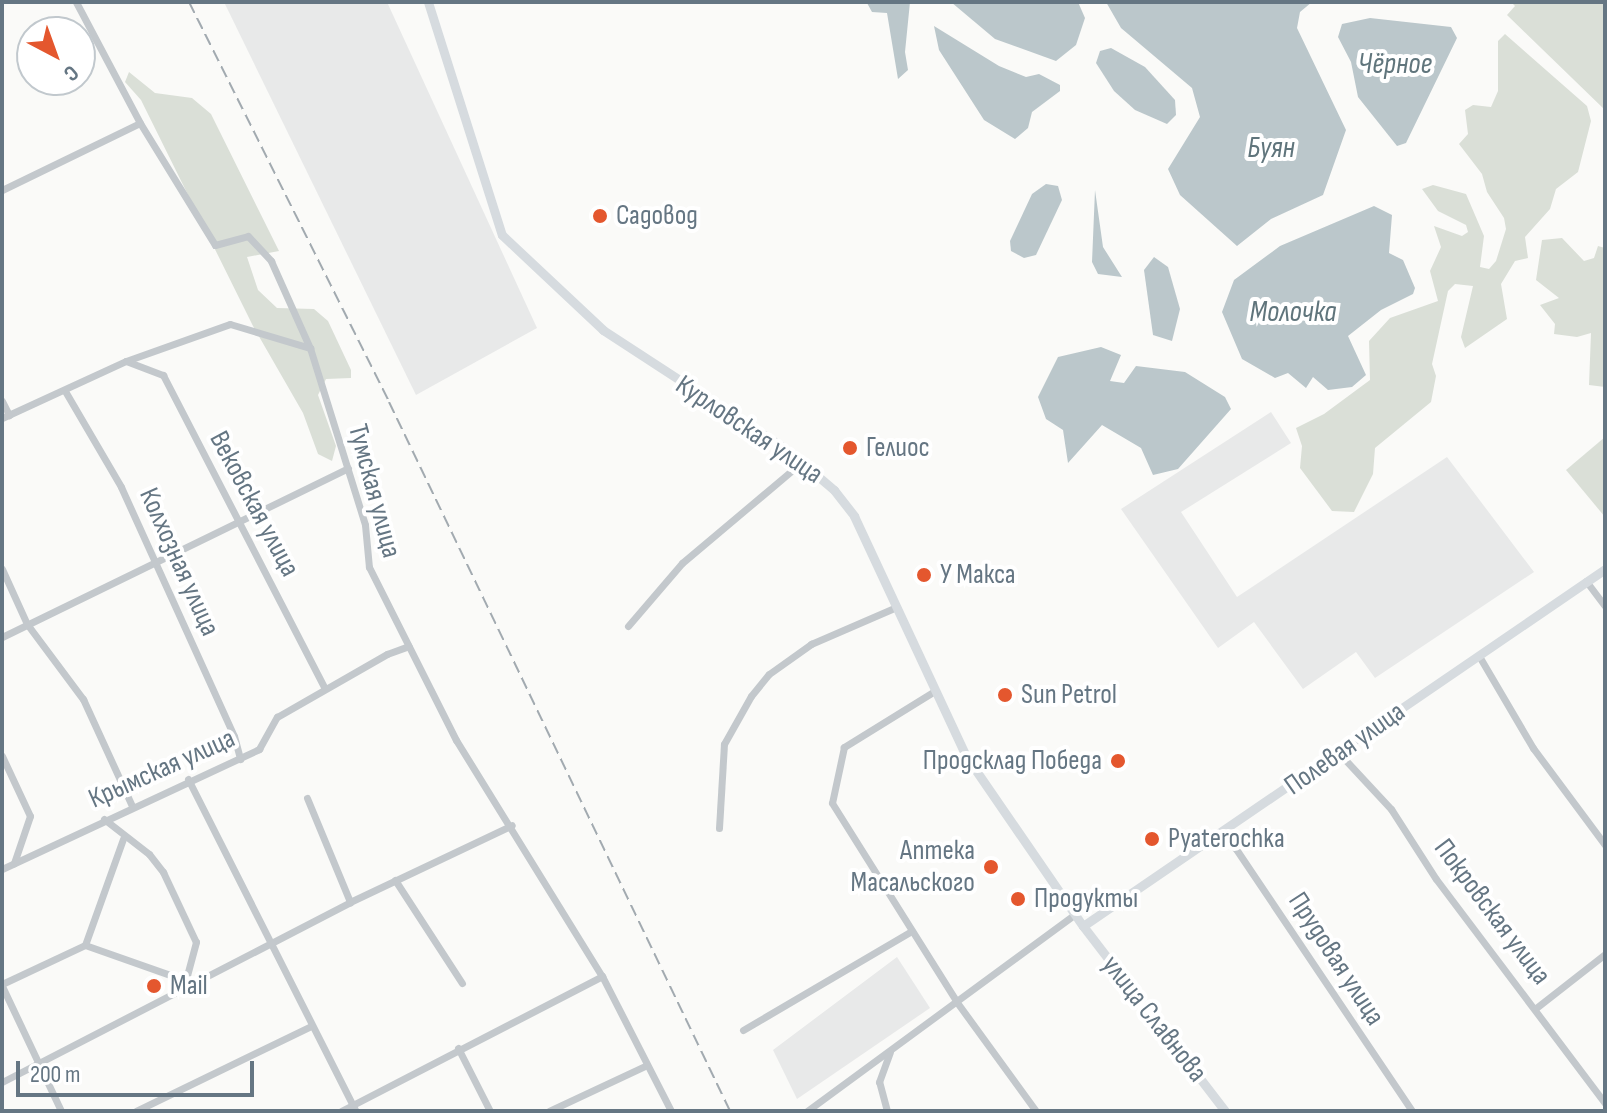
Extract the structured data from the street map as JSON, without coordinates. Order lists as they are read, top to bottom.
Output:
{
  "streets": {
    "main road": ["Курловская улица", "Полевая улица", "улица Славнова"],
    "street": [
      "Тумская улица",
      "Вековская улица",
      "Колхозная улица",
      "Крымская улица",
      "Покровская улица",
      "Прудовая улица"
    ]
  },
  "crossings": [
    ["Курловская улица", "Полевая улица"],
    ["Курловская улица", "улица Славнова"],
    ["Тумская улица", "Крымская улица"],
    ["Вековская улица", "Крымская улица"],
    ["Колхозная улица", "Крымская улица"],
    ["Полевая улица", "Покровская улица"],
    ["Полевая улица", "Прудовая улица"],
    ["Полевая улица", "улица Славнова"]
  ],
  "water": ["Чёрное", "Буян", "Молочка"],
  "places": [
    "Садовод",
    "Гелиос",
    "У Макса",
    "Sun Petrol",
    "Продсклад Победа",
    "Pyaterochka",
    "Аптека Масальского",
    "Продукты",
    "Mail"
  ],
  "scale_bar": "200 m",
  "north": "bottom right"
}
